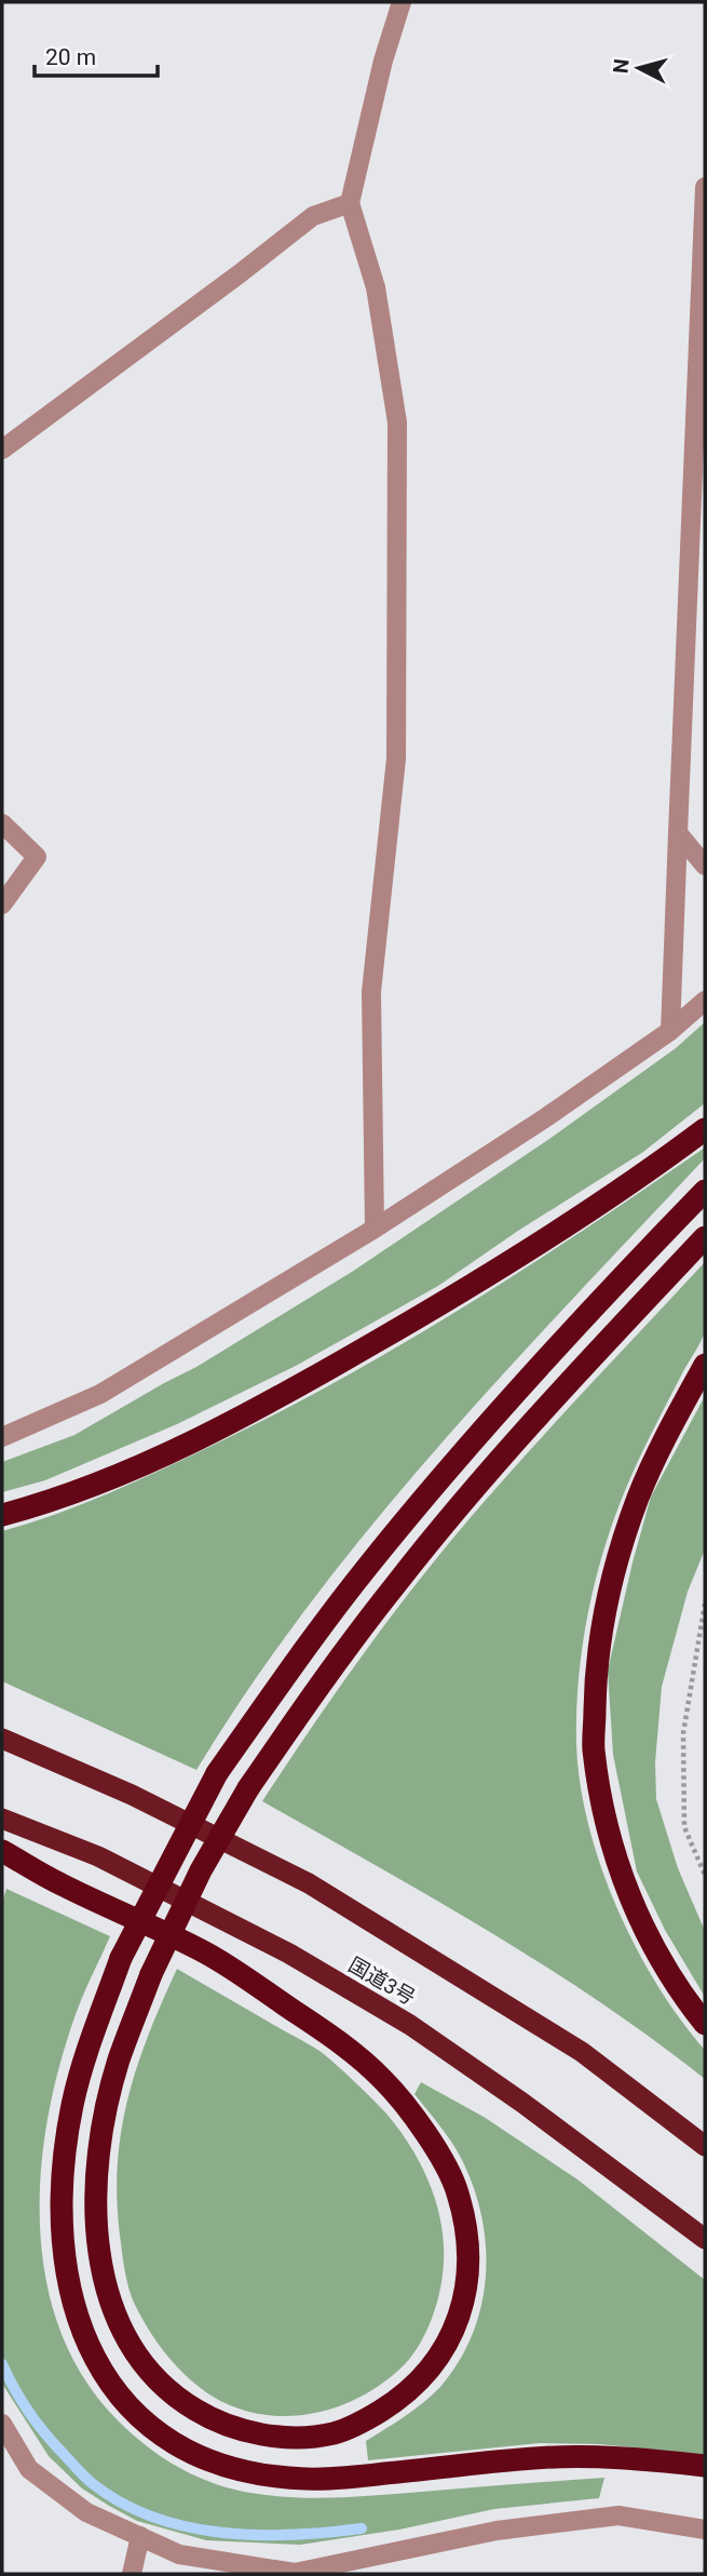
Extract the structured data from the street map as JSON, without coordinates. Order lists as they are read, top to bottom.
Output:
{
  "streets": {
    "highway": ["国道3号"]
  },
  "scale_bar": "20 m",
  "north": "left"
}
